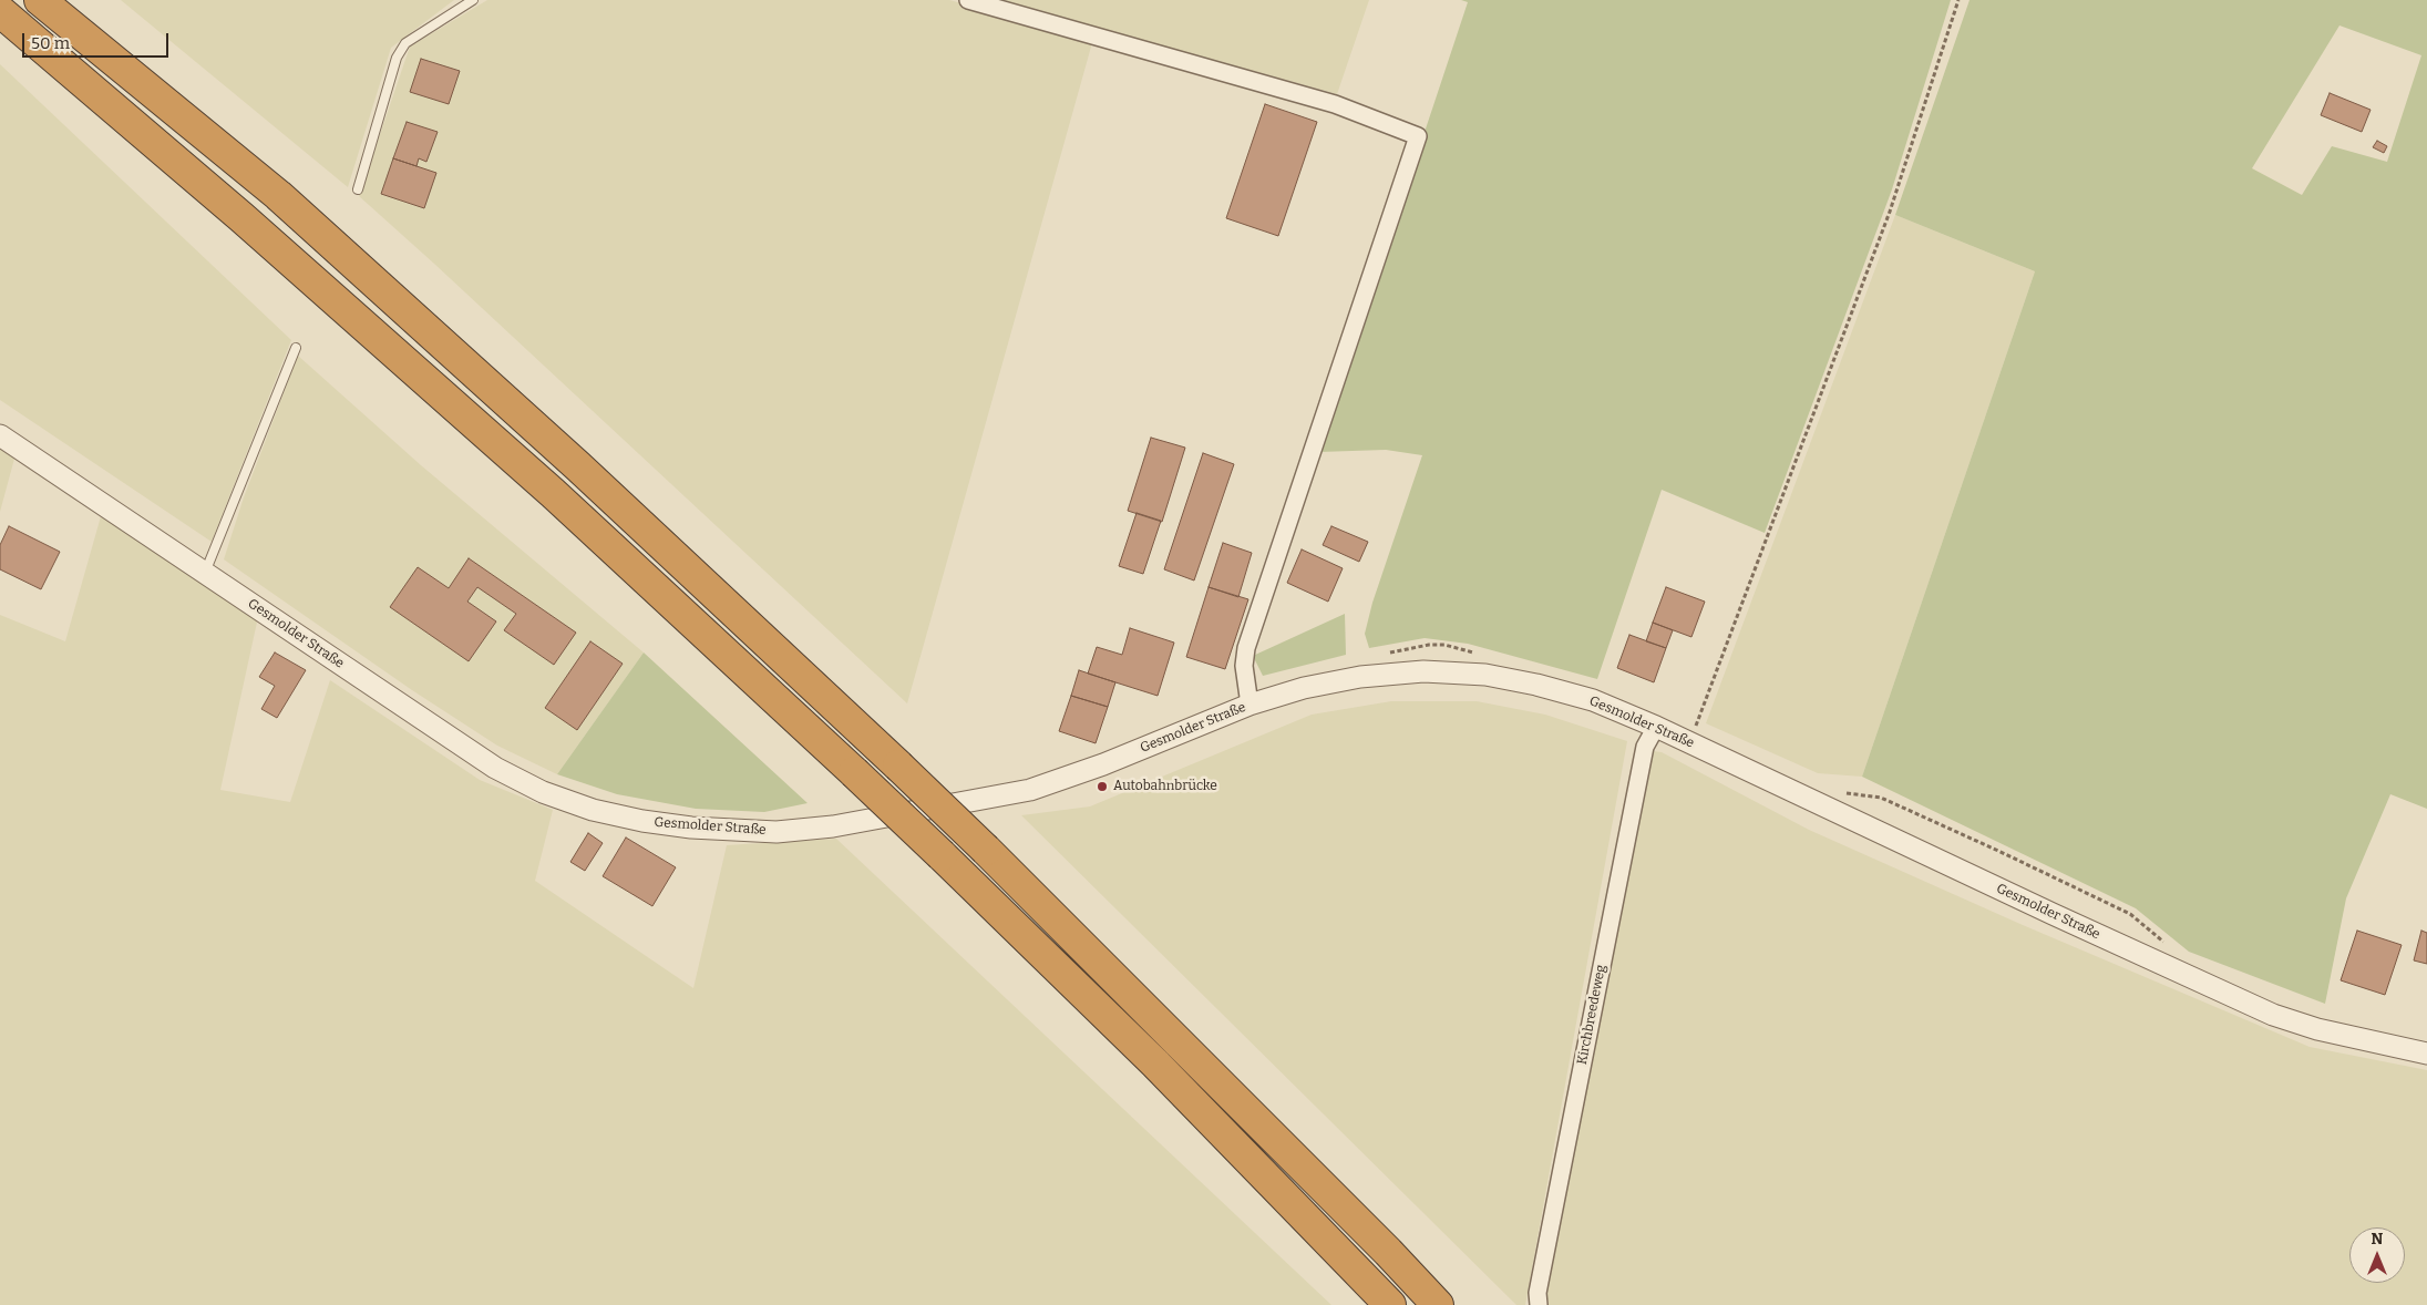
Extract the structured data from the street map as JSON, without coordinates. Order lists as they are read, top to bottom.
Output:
{
  "streets": {
    "street": ["Gesmolder Straße", "Kirchbreedeweg"]
  },
  "crossings": [
    ["Gesmolder Straße", "Kirchbreedeweg"]
  ],
  "places": ["Autobahnbrücke"],
  "scale_bar": "50 m",
  "north": "top"
}
